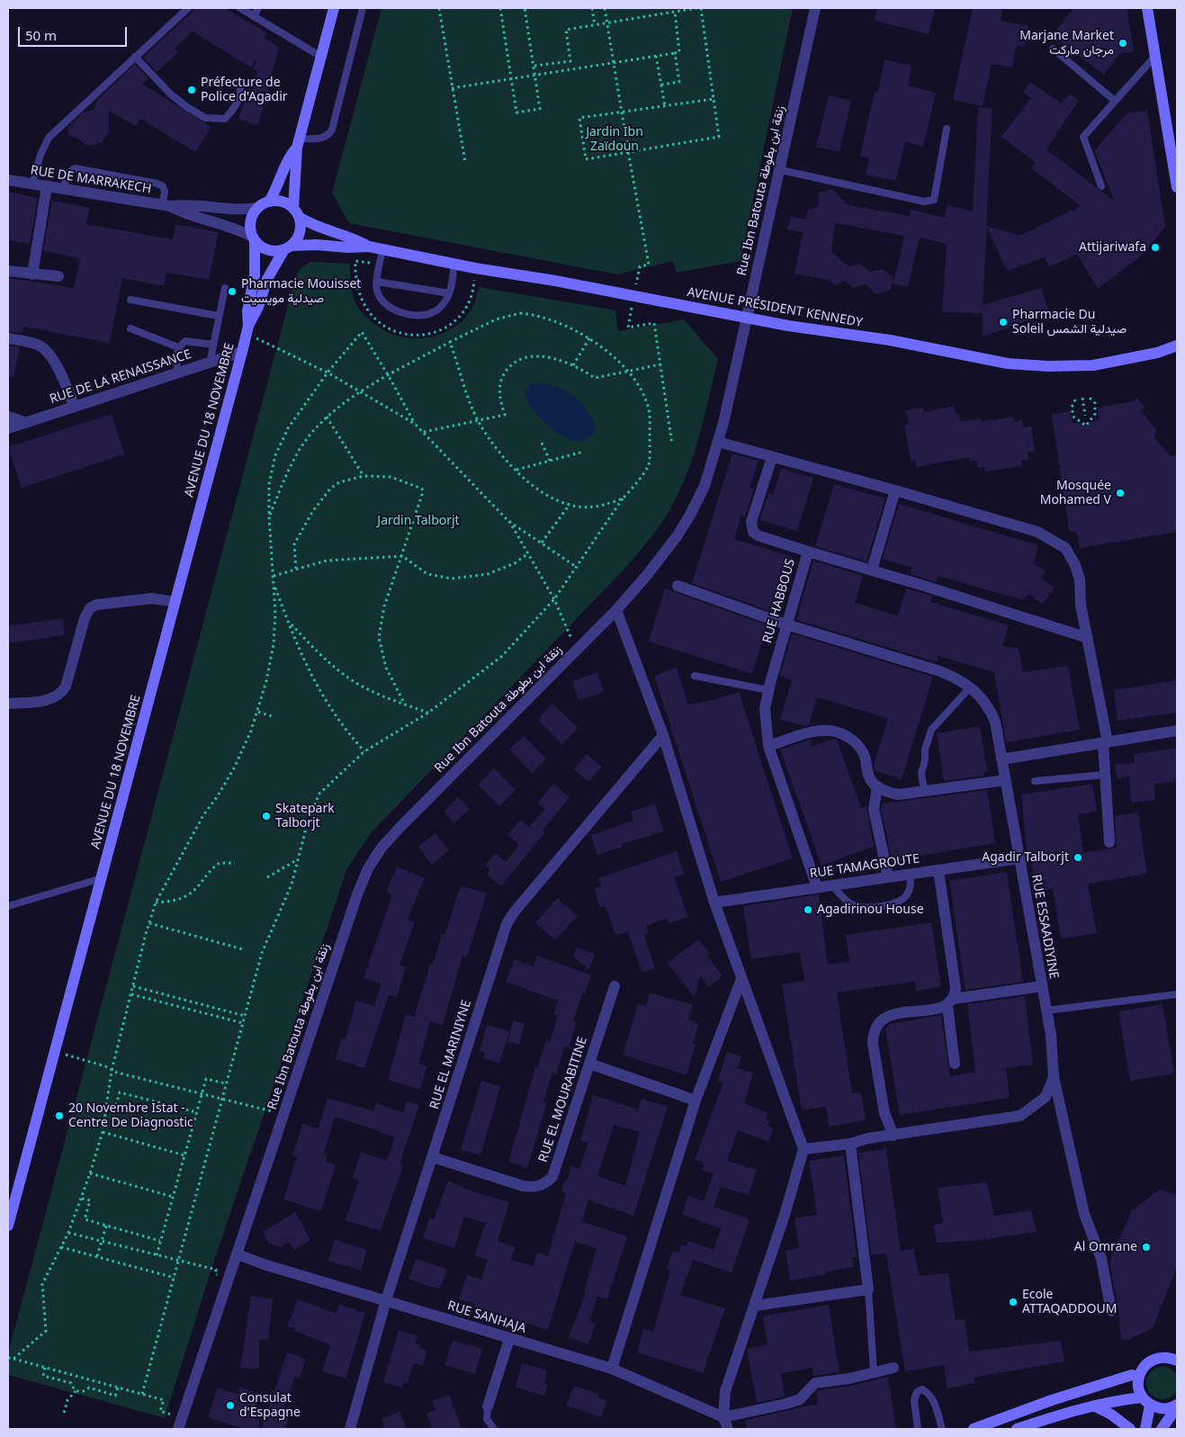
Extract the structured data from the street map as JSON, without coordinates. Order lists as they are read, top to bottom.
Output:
{
  "streets": {
    "street": [
      "RUE DE MARRAKECH",
      "Rue Ibn Batouta زنقة ابن بطوطة",
      "AVENUE PRÉSIDENT KENNEDY",
      "RUE DE LA RENAISSANCE",
      "AVENUE DU 18 NOVEMBRE",
      "RUE HABBOUS",
      "RUE TAMAGROUTE",
      "RUE ESSAADIYINE",
      "RUE EL MARINIYNE",
      "RUE EL MOURABITINE",
      "RUE SANHAJA"
    ]
  },
  "crossings": [
    ["RUE DE MARRAKECH", "AVENUE PRÉSIDENT KENNEDY"],
    ["RUE DE MARRAKECH", "AVENUE DU 18 NOVEMBRE"],
    ["Rue Ibn Batouta زنقة ابن بطوطة", "AVENUE PRÉSIDENT KENNEDY"],
    ["Rue Ibn Batouta زنقة ابن بطوطة", "RUE SANHAJA"],
    ["AVENUE PRÉSIDENT KENNEDY", "AVENUE DU 18 NOVEMBRE"],
    ["RUE DE LA RENAISSANCE", "AVENUE DU 18 NOVEMBRE"],
    ["RUE HABBOUS", "RUE TAMAGROUTE"],
    ["RUE HABBOUS", "RUE ESSAADIYINE"],
    ["RUE TAMAGROUTE", "RUE ESSAADIYINE"],
    ["RUE EL MARINIYNE", "RUE EL MOURABITINE"],
    ["RUE EL MARINIYNE", "RUE SANHAJA"]
  ],
  "parks": ["Jardin Ibn Zaïdoun", "Jardin Talborjt"],
  "places": [
    "Marjane Market مرجان ماركت",
    "Préfecture de Police d'Agadir",
    "Attijariwafa",
    "Pharmacie Mouisset صيدلية مويسيت",
    "Pharmacie Du Soleil صيدلية الشمس",
    "Mosquée Mohamed V",
    "Skatepark Talborjt",
    "Agadir Talborjt",
    "Agadirinou House",
    "20 Novembre Istat - Centre De Diagnostic",
    "Al Omrane",
    "Ecole ATTAQADDOUM",
    "Consulat d'Espagne"
  ],
  "scale_bar": "50 m"
}
